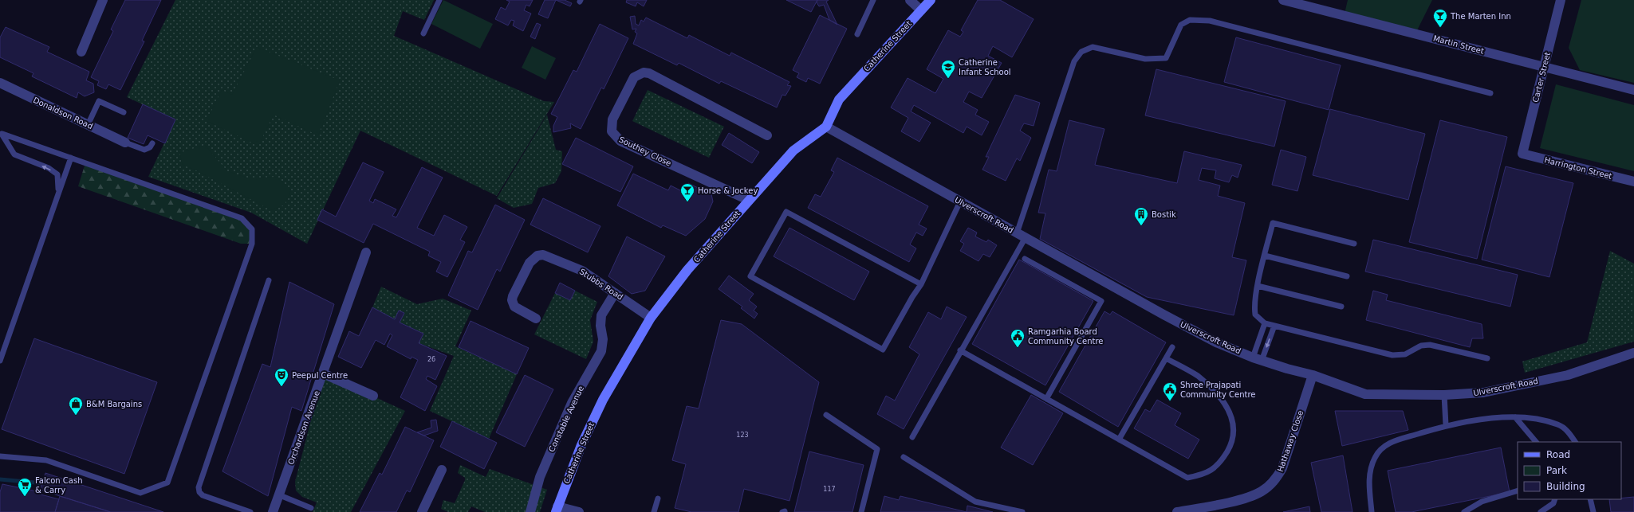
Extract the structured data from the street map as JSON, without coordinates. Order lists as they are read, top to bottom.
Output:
{
  "streets": {
    "street": [
      "Martin Street",
      "Catherine Street",
      "Carter Street",
      "Donaldson Road",
      "Southey Close",
      "Harrington Street",
      "Ulverscroft Road",
      "Stubbs Road",
      "Constable Avenue",
      "Orchardson Avenue",
      "Hathaway Close"
    ]
  },
  "crossings": [
    ["Martin Street", "Carter Street"],
    ["Catherine Street", "Southey Close"],
    ["Catherine Street", "Ulverscroft Road"],
    ["Catherine Street", "Stubbs Road"],
    ["Carter Street", "Harrington Street"],
    ["Ulverscroft Road", "Hathaway Close"],
    ["Stubbs Road", "Constable Avenue"]
  ],
  "places": {
    "bar": ["The Marten Inn", "Horse & Jockey"],
    "school or university": ["Catherine Infant School"],
    "building": ["Bostik"],
    "public building": ["Ramgarhia Board Community Centre", "Shree Prajapati Community Centre"],
    "theatre": ["Peepul Centre"],
    "shop": ["B&M Bargains"],
    "supermarket": ["Falcon Cash & Carry"]
  },
  "house_numbers": ["26", "123", "117"],
  "legend": ["Road", "Park", "Building"]
}
